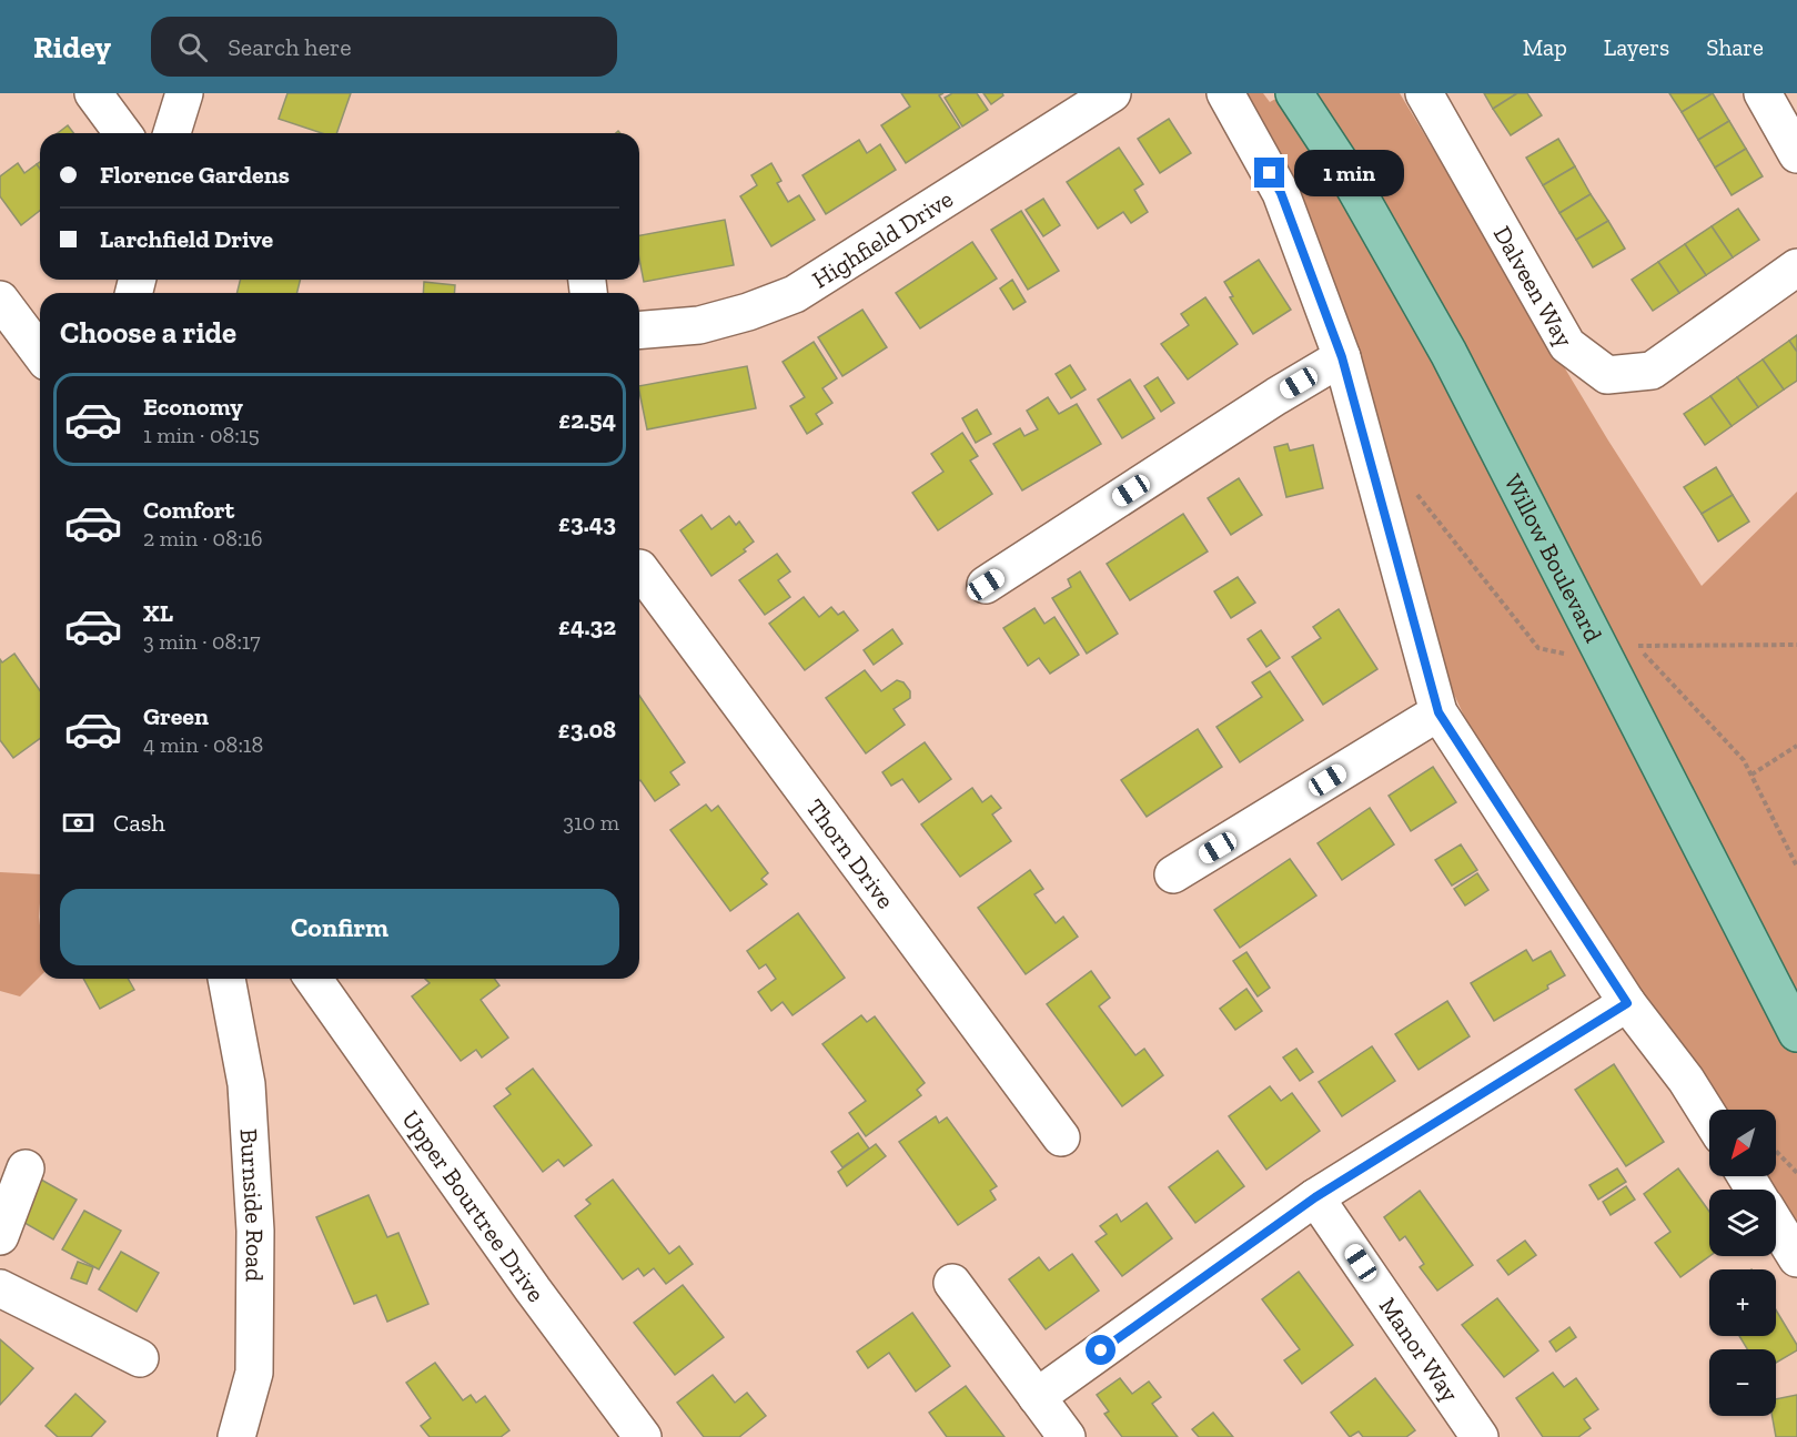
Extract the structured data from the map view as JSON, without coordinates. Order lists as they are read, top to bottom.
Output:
{
  "streets": {
    "main road": ["Willow Boulevard"],
    "street": [
      "Highfield Drive",
      "Dalveen Way",
      "Thorn Drive",
      "Burnside Road",
      "Upper Bourtree Drive",
      "Manor Way"
    ]
  },
  "north": "bottom left",
  "page": {
    "header": "Ridey",
    "search": "Search here",
    "nav": ["Map", "Layers", "Share"],
    "banner": ["Florence Gardens", "Larchfield Drive"],
    "bubble": "1 min",
    "heading": "Choose a ride",
    "list": [
      {
        "name": "Economy",
        "note": "1 min · 08:15",
        "value": "£2.54"
      },
      {
        "name": "Comfort",
        "note": "2 min · 08:16",
        "value": "£3.43"
      },
      {
        "name": "XL",
        "note": "3 min · 08:17",
        "value": "£4.32"
      },
      {
        "name": "Green",
        "note": "4 min · 08:18",
        "value": "£3.08"
      }
    ],
    "pay": ["Cash", "310 m"],
    "buttons": "Confirm",
    "map_buttons": ["+", "−"]
  }
}
